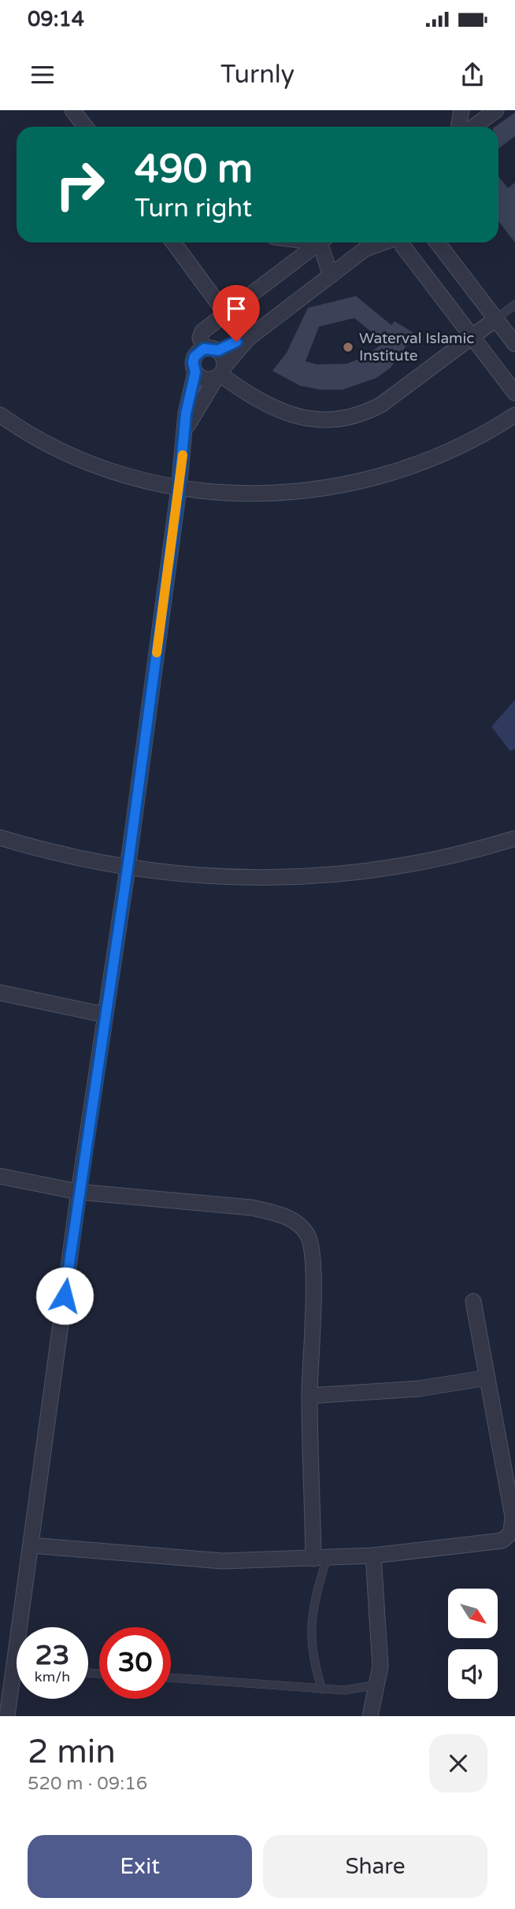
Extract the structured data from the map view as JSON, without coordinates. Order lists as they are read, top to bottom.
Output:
{
  "places": ["Waterval Islamic Institute"],
  "north": "bottom right",
  "page": {
    "status": "09:14",
    "header": "Turnly",
    "turn": ["490 m", "Turn right"],
    "speed": "23 km/h",
    "limit": "30",
    "heading": ["2 min", "520 m · 09:16"],
    "buttons": ["Exit", "Share"]
  }
}
